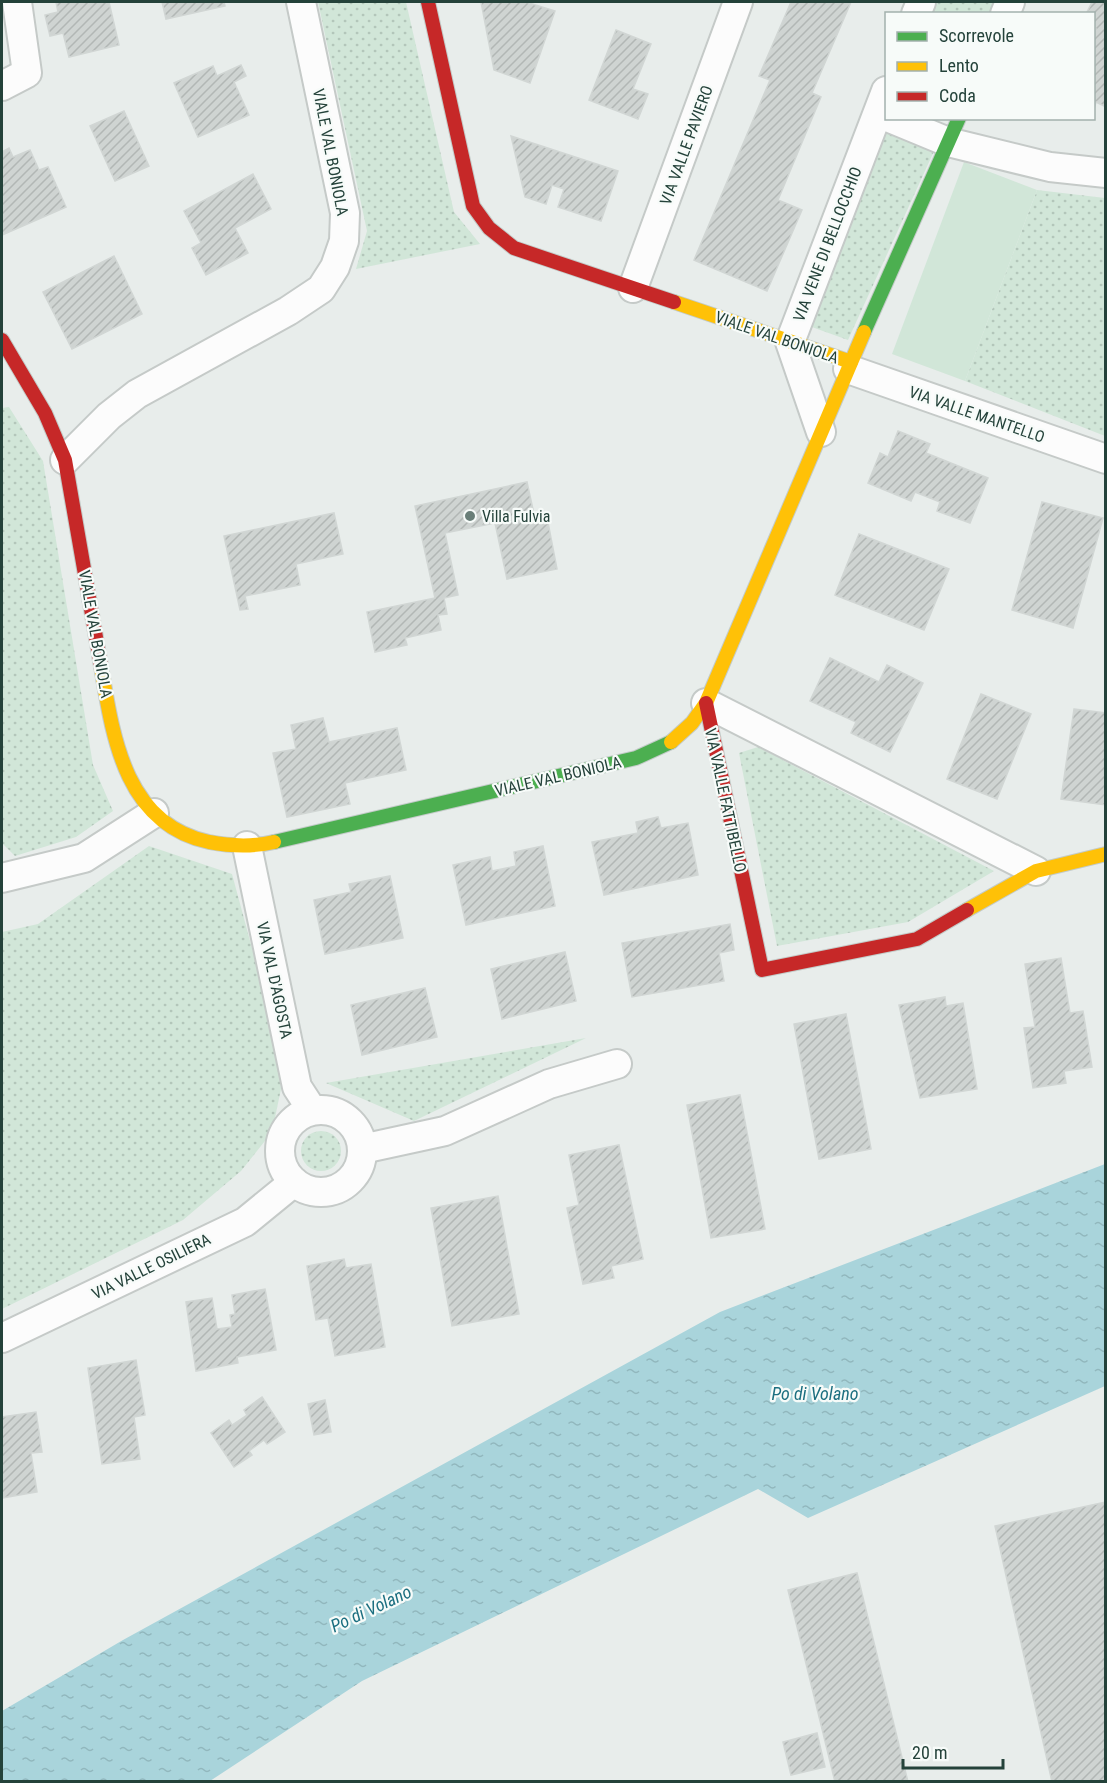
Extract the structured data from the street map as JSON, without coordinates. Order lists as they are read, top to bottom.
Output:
{
  "streets": {
    "street": [
      "VIA VALLE PAVIERO",
      "VIALE VAL BONIOLA",
      "VIA VENE DI BELLOCCHIO",
      "VIA VALLE MANTELLO",
      "VIA VALLE FATTIBELLO",
      "VIA VAL D'AGOSTA",
      "VIA VALLE OSILIERA"
    ]
  },
  "crossings": [
    ["VIA VALLE PAVIERO", "VIALE VAL BONIOLA"],
    ["VIALE VAL BONIOLA", "VIA VENE DI BELLOCCHIO"],
    ["VIALE VAL BONIOLA", "VIA VALLE MANTELLO"],
    ["VIALE VAL BONIOLA", "VIA VALLE FATTIBELLO"],
    ["VIALE VAL BONIOLA", "VIA VAL D'AGOSTA"],
    ["VIA VAL D'AGOSTA", "VIA VALLE OSILIERA"]
  ],
  "water": ["Po di Volano"],
  "places": ["Villa Fulvia"],
  "legend": ["Scorrevole", "Lento", "Coda"],
  "scale_bar": "20 m"
}
